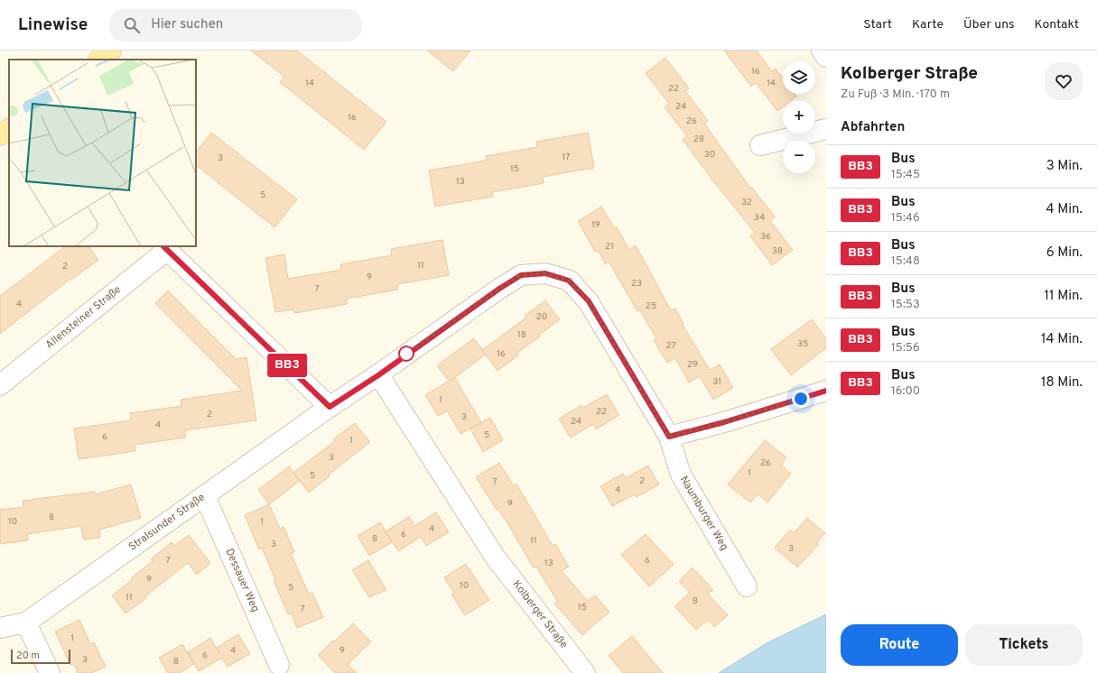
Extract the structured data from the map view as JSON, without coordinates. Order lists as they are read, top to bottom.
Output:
{
  "streets": {
    "street": [
      "Allensteiner Straße",
      "Naumburger Weg",
      "Stralsunder Straße",
      "Dessauer Weg",
      "Kolberger Straße"
    ]
  },
  "crossings": [
    ["Naumburger Weg", "Stralsunder Straße"],
    ["Naumburger Weg", "Kolberger Straße"],
    ["Stralsunder Straße", "Dessauer Weg"],
    ["Stralsunder Straße", "Kolberger Straße"]
  ],
  "lines": ["bus line BB3"],
  "house_numbers": [
    "16",
    "14",
    "14",
    "22",
    "24",
    "16",
    "26",
    "28",
    "30",
    "17",
    "3",
    "15",
    "13",
    "5",
    "32",
    "34",
    "19",
    "36",
    "21",
    "38",
    "11",
    "2",
    "9",
    "23",
    "7",
    "4",
    "25",
    "20",
    "18",
    "35",
    "27",
    "16",
    "29",
    "31",
    "1",
    "22",
    "2",
    "3",
    "24",
    "4",
    "5",
    "6",
    "1",
    "3",
    "26",
    "1",
    "5",
    "2",
    "7",
    "4",
    "9",
    "8",
    "10",
    "1",
    "4",
    "6",
    "8",
    "11",
    "3",
    "3",
    "7",
    "6",
    "13",
    "9",
    "10",
    "5",
    "11",
    "8",
    "15",
    "7",
    "1",
    "4",
    "9",
    "6",
    "3",
    "8"
  ],
  "scale_bar": "20 m",
  "page": {
    "header": "Linewise",
    "search": "Hier suchen",
    "nav": [
      "Start",
      "Karte",
      "Über uns",
      "Kontakt"
    ],
    "on_map": "BB3",
    "heading": [
      ["Kolberger Straße", "Zu Fuß · 3 Min. · 170 m"],
      "Abfahrten"
    ],
    "map_buttons": ["+", "−"],
    "list": [
      {
        "mark": "BB3",
        "name": "Bus",
        "note": "15:45",
        "value": "3 Min."
      },
      {
        "mark": "BB3",
        "name": "Bus",
        "note": "15:46",
        "value": "4 Min."
      },
      {
        "mark": "BB3",
        "name": "Bus",
        "note": "15:48",
        "value": "6 Min."
      },
      {
        "mark": "BB3",
        "name": "Bus",
        "note": "15:53",
        "value": "11 Min."
      },
      {
        "mark": "BB3",
        "name": "Bus",
        "note": "15:56",
        "value": "14 Min."
      },
      {
        "mark": "BB3",
        "name": "Bus",
        "note": "16:00",
        "value": "18 Min."
      }
    ],
    "buttons": ["Route", "Tickets"],
    "scale": "20 m"
  }
}
